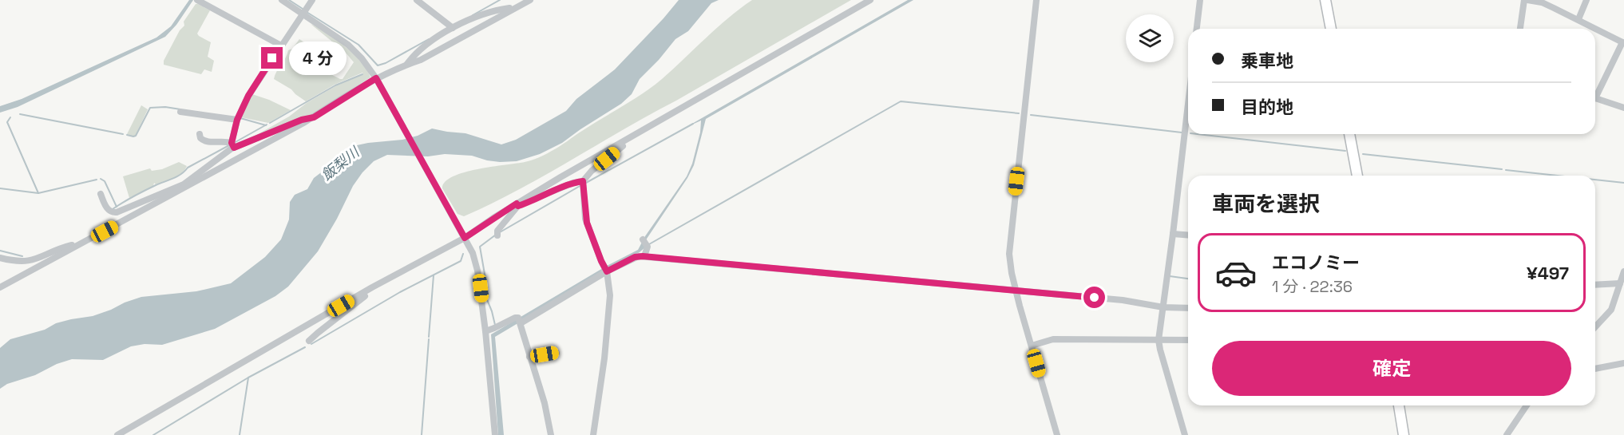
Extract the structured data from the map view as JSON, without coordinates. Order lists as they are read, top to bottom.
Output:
{
  "water": ["飯梨川"],
  "page": {
    "banner": ["乗車地", "目的地"],
    "bubble": "4 分",
    "heading": "車両を選択",
    "list": [
      {
        "name": "エコノミー",
        "note": "1 分 · 22:36",
        "value": "¥497"
      }
    ],
    "buttons": "確定"
  }
}
